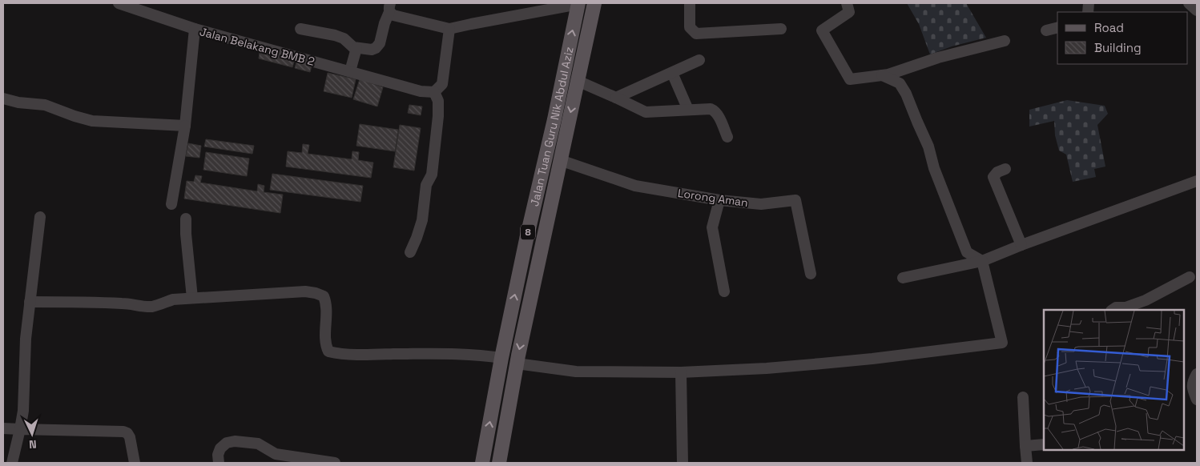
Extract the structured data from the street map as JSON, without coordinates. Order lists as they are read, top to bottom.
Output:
{
  "streets": {
    "main road": ["Jalan Tuan Guru Nik Abdul Aziz", "8"],
    "street": ["Jalan Belakang BMB 2", "Lorong Aman"]
  },
  "crossings": [
    ["Jalan Tuan Guru Nik Abdul Aziz", "Lorong Aman"]
  ],
  "legend": ["Road", "Building"],
  "north": "bottom"
}
